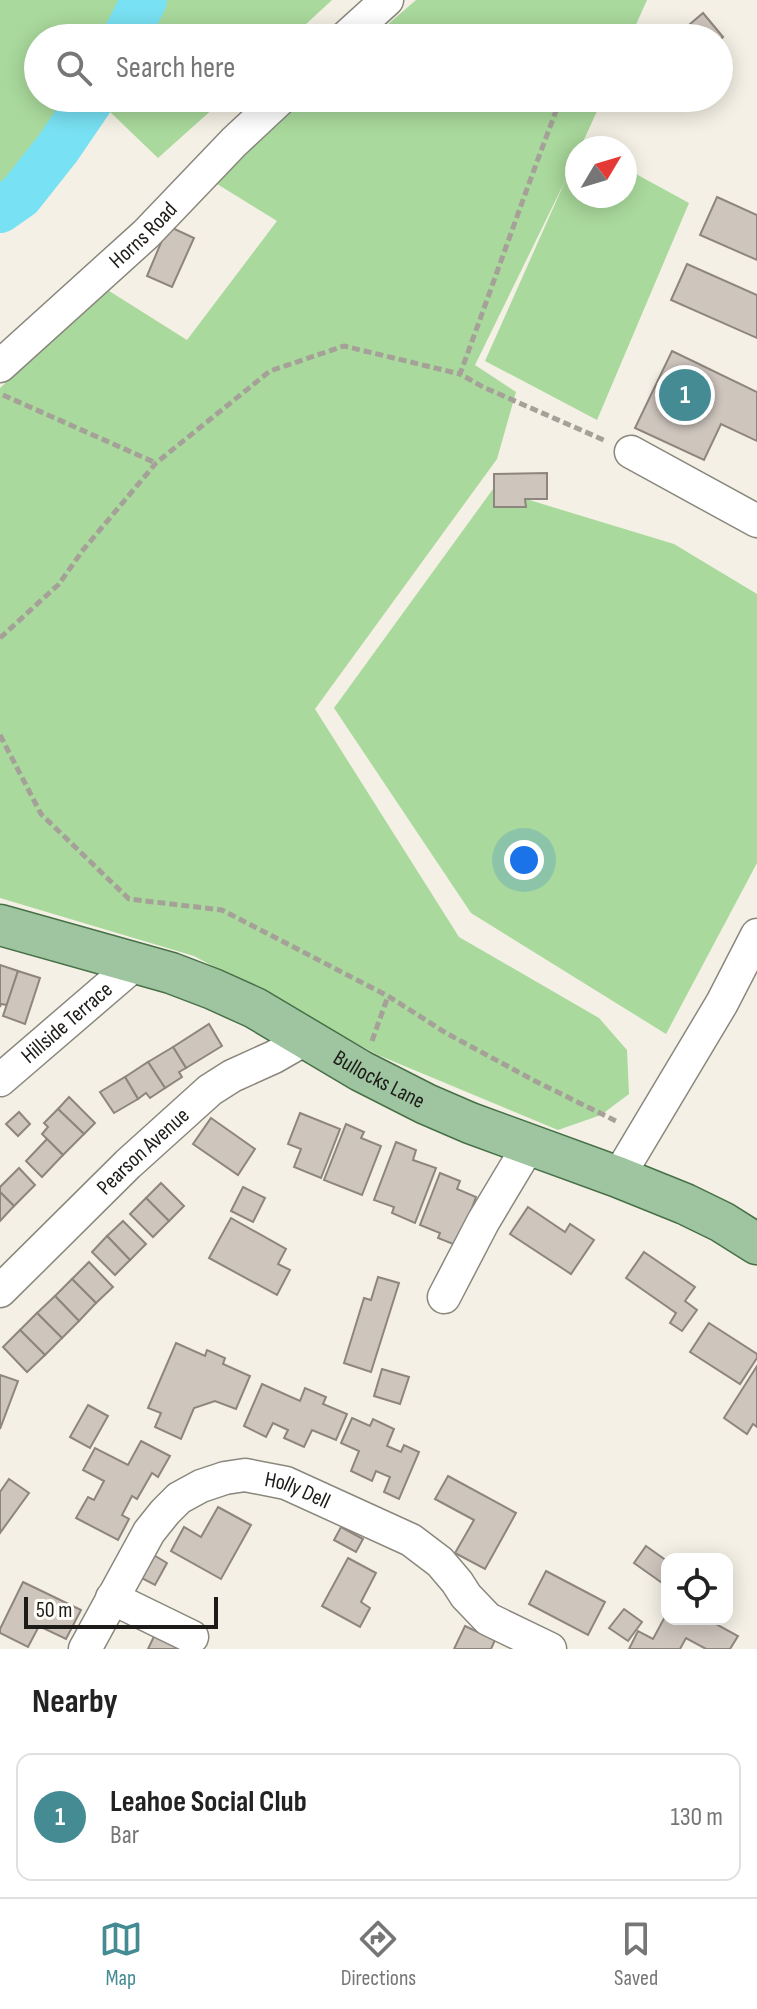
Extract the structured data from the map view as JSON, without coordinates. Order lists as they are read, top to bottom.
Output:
{
  "streets": {
    "main road": ["Bullocks Lane"],
    "street": [
      "Horns Road",
      "Hillside Terrace",
      "Pearson Avenue",
      "Holly Dell"
    ]
  },
  "crossings": [
    ["Hillside Terrace", "Bullocks Lane"],
    ["Bullocks Lane", "Pearson Avenue"]
  ],
  "scale_bar": "50 m",
  "north": "top right",
  "page": {
    "search": "Search here",
    "pins": "1",
    "scale": "50 m",
    "heading": "Nearby",
    "list": [
      {
        "mark": "1",
        "name": "Leahoe Social Club",
        "note": "Bar",
        "value": "130 m"
      }
    ],
    "nav": ["Map", "Directions", "Saved"]
  }
}
